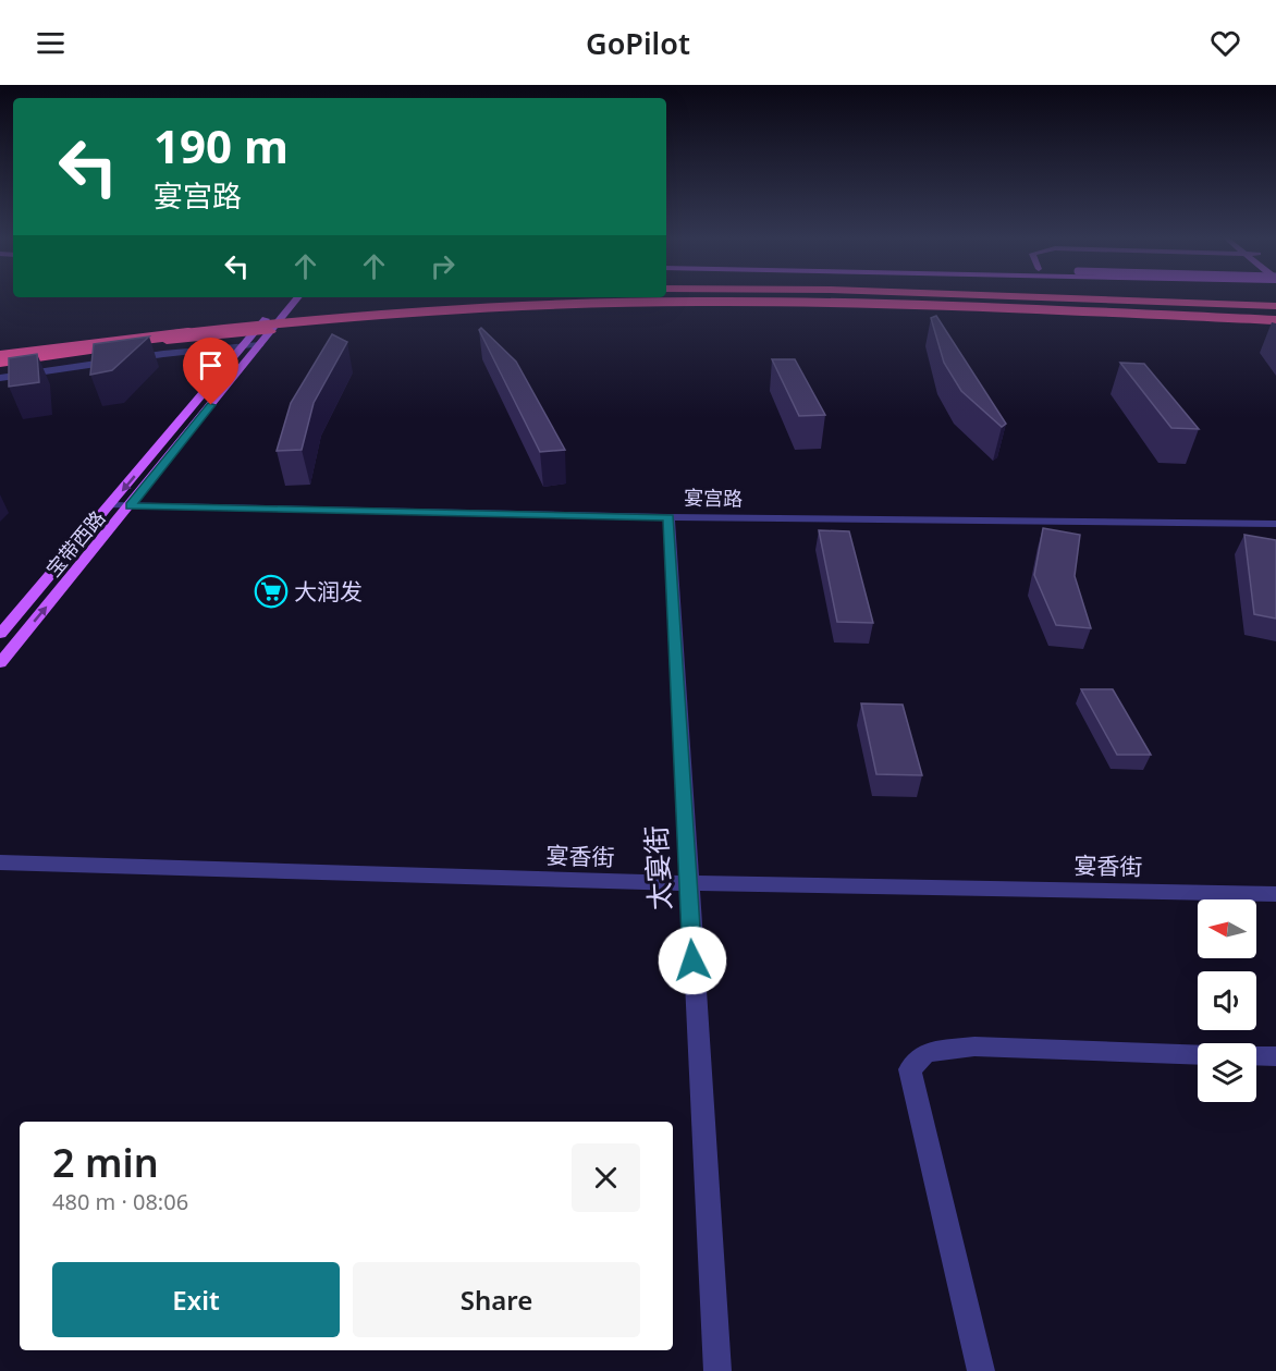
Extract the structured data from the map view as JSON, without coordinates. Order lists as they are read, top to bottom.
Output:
{
  "streets": {
    "main road": ["宝带西路"],
    "street": ["宴宫路", "宴香街", "太宴街"]
  },
  "crossings": [
    ["宴宫路", "宝带西路"],
    ["宴宫路", "太宴街"],
    ["宴香街", "太宴街"]
  ],
  "places": {
    "supermarket": ["大润发"]
  },
  "north": "left",
  "page": {
    "header": "GoPilot",
    "turn": ["190 m", "宴宫路"],
    "heading": ["2 min", "480 m · 08:06"],
    "buttons": ["Exit", "Share"]
  }
}
